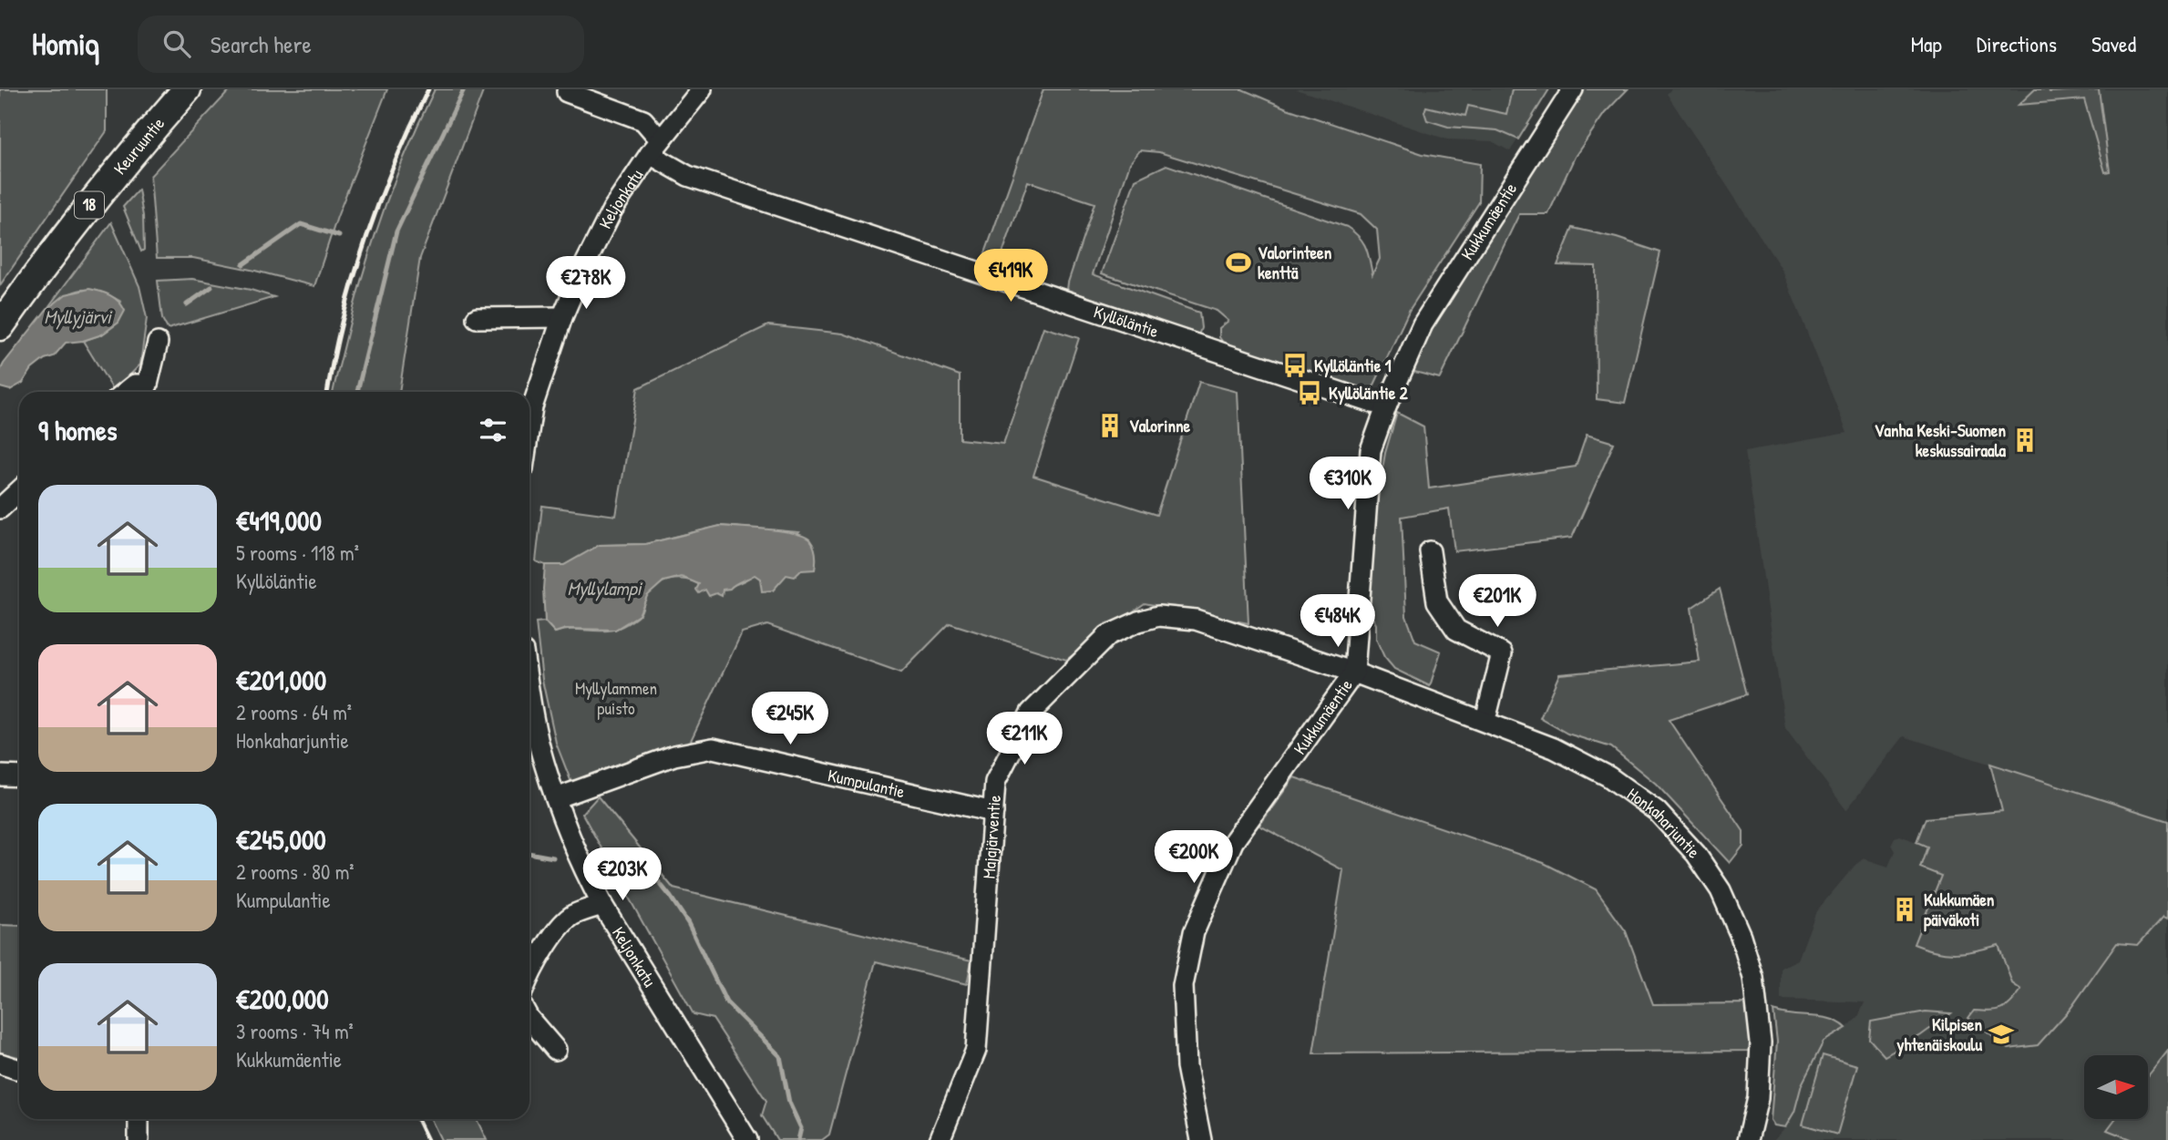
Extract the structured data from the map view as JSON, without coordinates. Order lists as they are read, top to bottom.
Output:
{
  "streets": {
    "highway": ["Keuruuntie", "18"],
    "street": [
      "Keljonkatu",
      "Kukkumäentie",
      "Kyllöläntie",
      "Kumpulantie",
      "Honkaharjuntie",
      "Majajärventie"
    ]
  },
  "crossings": [
    ["Keljonkatu", "Kyllöläntie"],
    ["Keljonkatu", "Kumpulantie"],
    ["Kukkumäentie", "Kyllöläntie"],
    ["Kukkumäentie", "Honkaharjuntie"],
    ["Kukkumäentie", "Majajärventie"],
    ["Kumpulantie", "Majajärventie"],
    ["Honkaharjuntie", "Majajärventie"]
  ],
  "water": ["Myllyjärvi", "Myllylampi"],
  "parks": ["Myllylammen puisto"],
  "places": {
    "sports": ["Valorinteen kenttä"],
    "bus stop": ["Kyllöläntie 1", "Kyllöläntie 2"],
    "building": ["Valorinne", "Vanha Keski-Suomen keskussairaala", "Kukkumäen päiväkoti"],
    "school or university": ["Kilpisen yhtenäiskoulu"]
  },
  "north": "right",
  "page": {
    "header": "Homiq",
    "search": "Search here",
    "nav": ["Map", "Directions", "Saved"],
    "price": [
      "€419K",
      "€278K",
      "€310K",
      "€201K",
      "€484K",
      "€245K",
      "€211K",
      "€200K",
      "€203K"
    ],
    "heading": "9 homes",
    "list": [
      {
        "name": "€419,000",
        "note": "5 rooms · 118 m² · Kyllöläntie"
      },
      {
        "name": "€201,000",
        "note": "2 rooms · 64 m² · Honkaharjuntie"
      },
      {
        "name": "€245,000",
        "note": "2 rooms · 80 m² · Kumpulantie"
      },
      {
        "name": "€200,000",
        "note": "3 rooms · 74 m² · Kukkumäentie"
      }
    ]
  }
}
